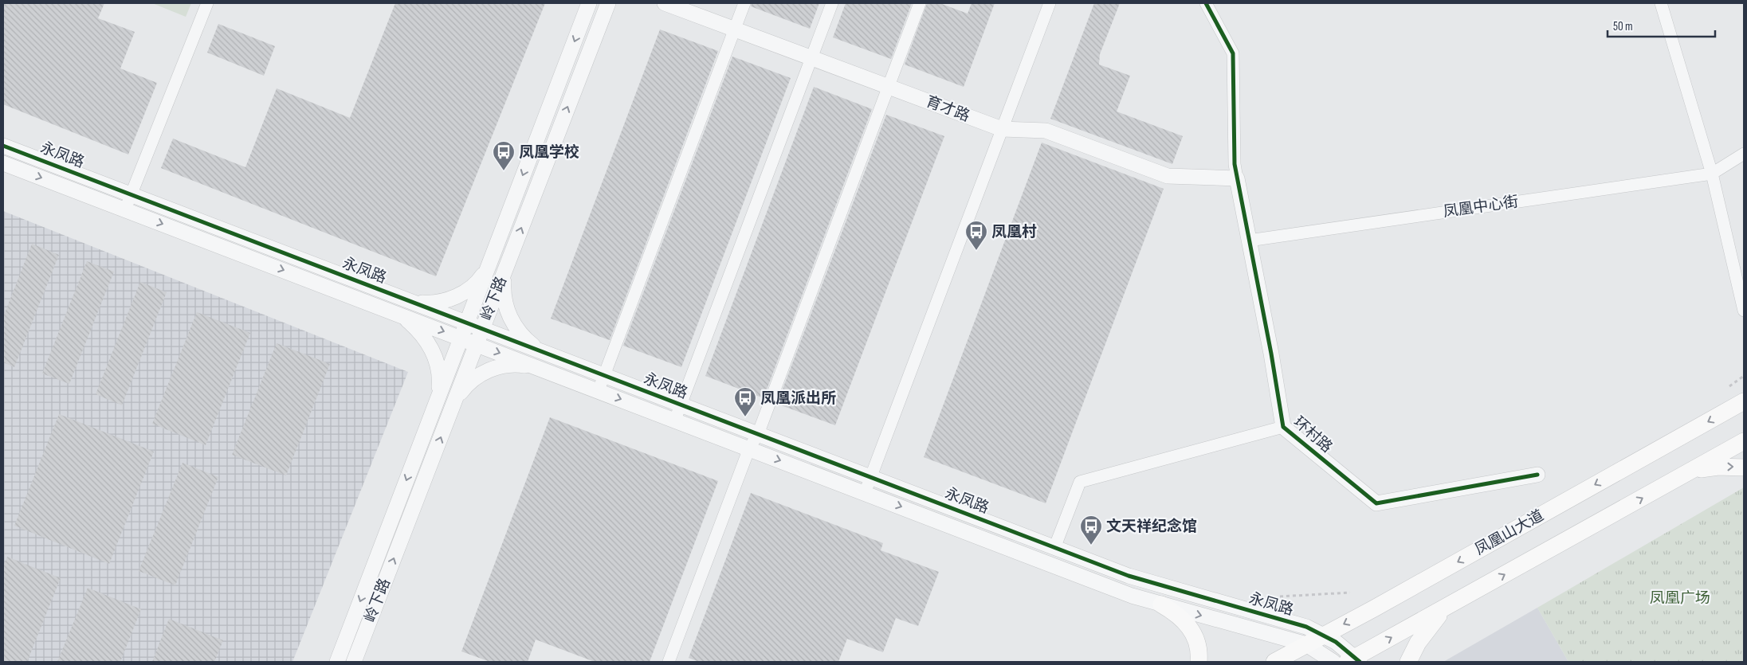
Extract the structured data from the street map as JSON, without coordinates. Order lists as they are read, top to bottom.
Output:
{
  "streets": {
    "main road": ["凤凰山大道"],
    "street": [
      "育才路",
      "永凤路",
      "凤凰中心街",
      "岭下路",
      "环村路"
    ]
  },
  "crossings": [
    ["育才路", "环村路"],
    ["永凤路", "岭下路"],
    ["永凤路", "凤凰山大道"],
    ["凤凰中心街", "环村路"]
  ],
  "parks": ["凤凰广场"],
  "places": {
    "bus stop": [
      "凤凰学校",
      "凤凰村",
      "凤凰派出所",
      "文天祥纪念馆"
    ]
  },
  "scale_bar": "50 m"
}
